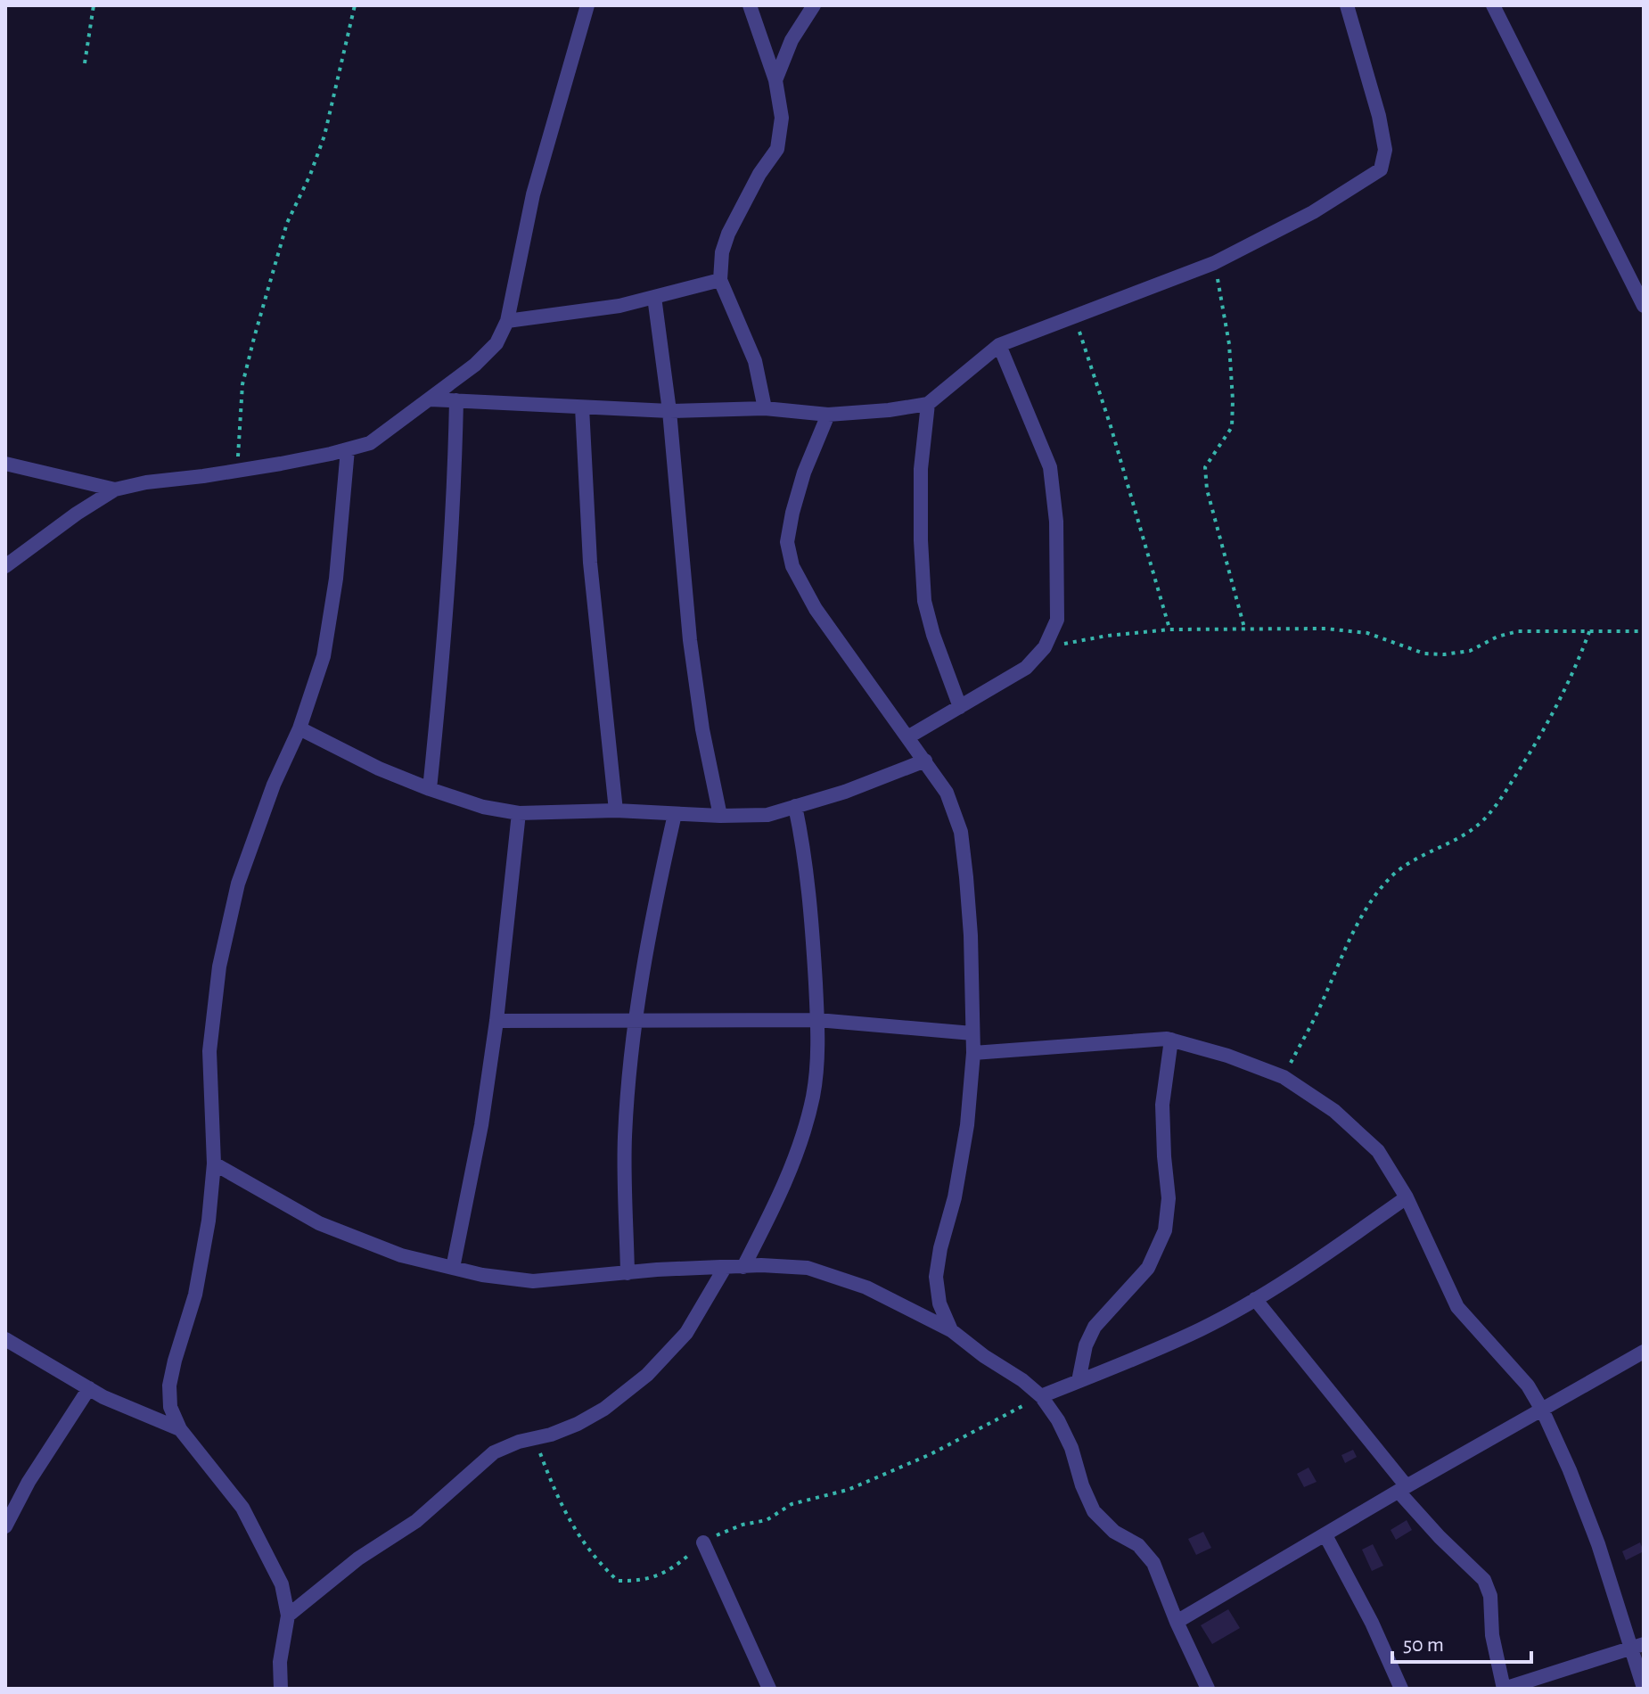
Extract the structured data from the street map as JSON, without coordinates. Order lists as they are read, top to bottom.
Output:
{
  "scale_bar": "50 m"
}
